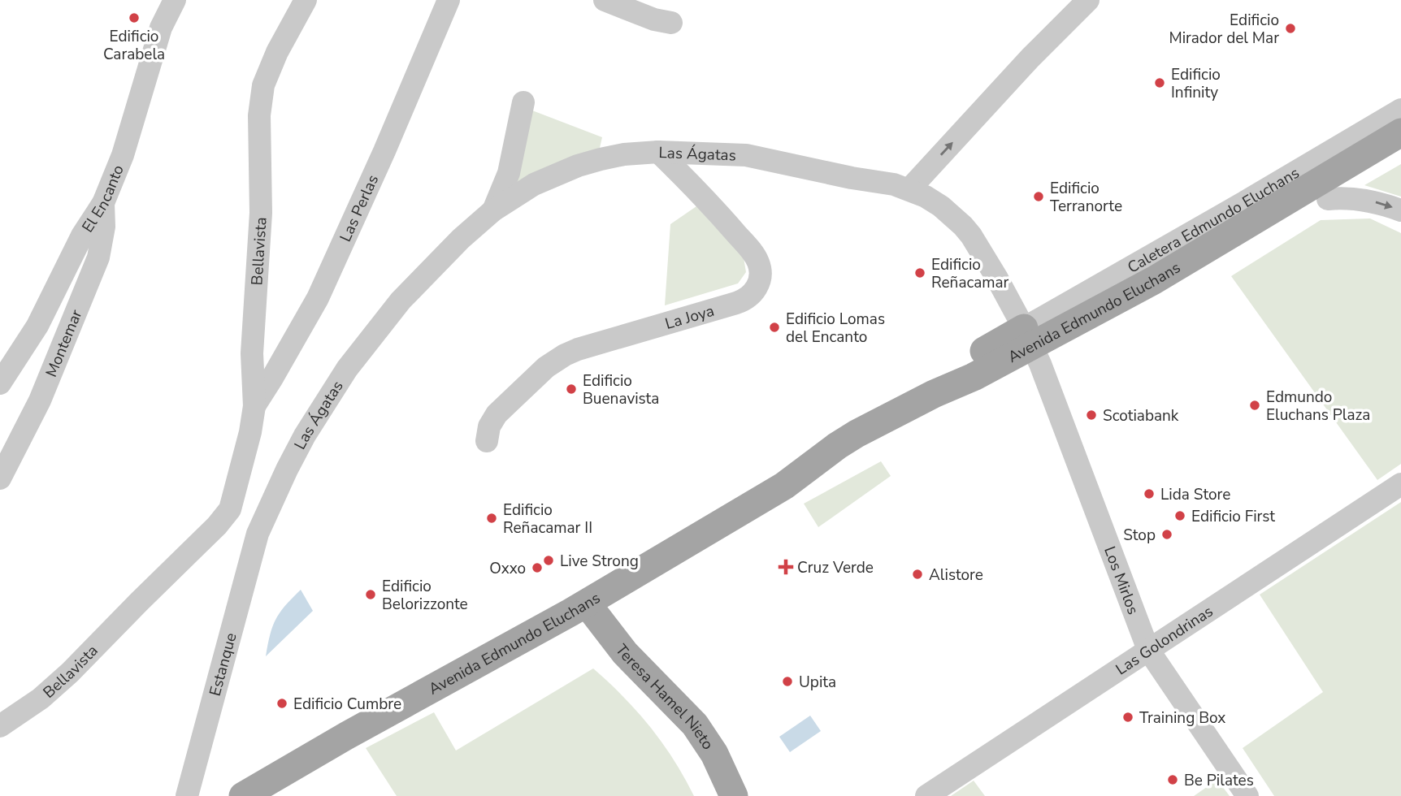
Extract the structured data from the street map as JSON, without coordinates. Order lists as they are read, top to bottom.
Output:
{
  "streets": {
    "main road": ["Avenida Edmundo Eluchans", "Teresa Hamel Nieto"],
    "street": [
      "Las Ágatas",
      "El Encanto",
      "Las Perlas",
      "Caletera Edmundo Eluchans",
      "Bellavista",
      "La Joya",
      "Montemar",
      "Los Mirlos",
      "Las Golondrinas",
      "Estanque"
    ]
  },
  "crossings": [
    ["Las Ágatas", "Caletera Edmundo Eluchans"],
    ["Las Ágatas", "Avenida Edmundo Eluchans"],
    ["Las Ágatas", "La Joya"],
    ["Las Ágatas", "Los Mirlos"],
    ["Las Ágatas", "Estanque"],
    ["El Encanto", "Montemar"],
    ["Las Perlas", "Bellavista"],
    ["Caletera Edmundo Eluchans", "Avenida Edmundo Eluchans"],
    ["Caletera Edmundo Eluchans", "Los Mirlos"],
    ["Avenida Edmundo Eluchans", "Los Mirlos"],
    ["Avenida Edmundo Eluchans", "Teresa Hamel Nieto"],
    ["Los Mirlos", "Las Golondrinas"]
  ],
  "places": {
    "other": [
      "Edificio Carabela",
      "Edificio Mirador del Mar",
      "Edificio Infinity",
      "Edificio Terranorte",
      "Edificio Reñacamar",
      "Edificio Lomas del Encanto",
      "Edificio Buenavista",
      "Edmundo Eluchans Plaza",
      "Scotiabank",
      "Lida Store",
      "Edificio First",
      "Edificio Reñacamar II",
      "Stop",
      "Live Strong",
      "Oxxo",
      "Alistore",
      "Edificio Belorizzonte",
      "Upita",
      "Edificio Cumbre",
      "Training Box",
      "Be Pilates"
    ],
    "health": ["Cruz Verde"]
  }
}
